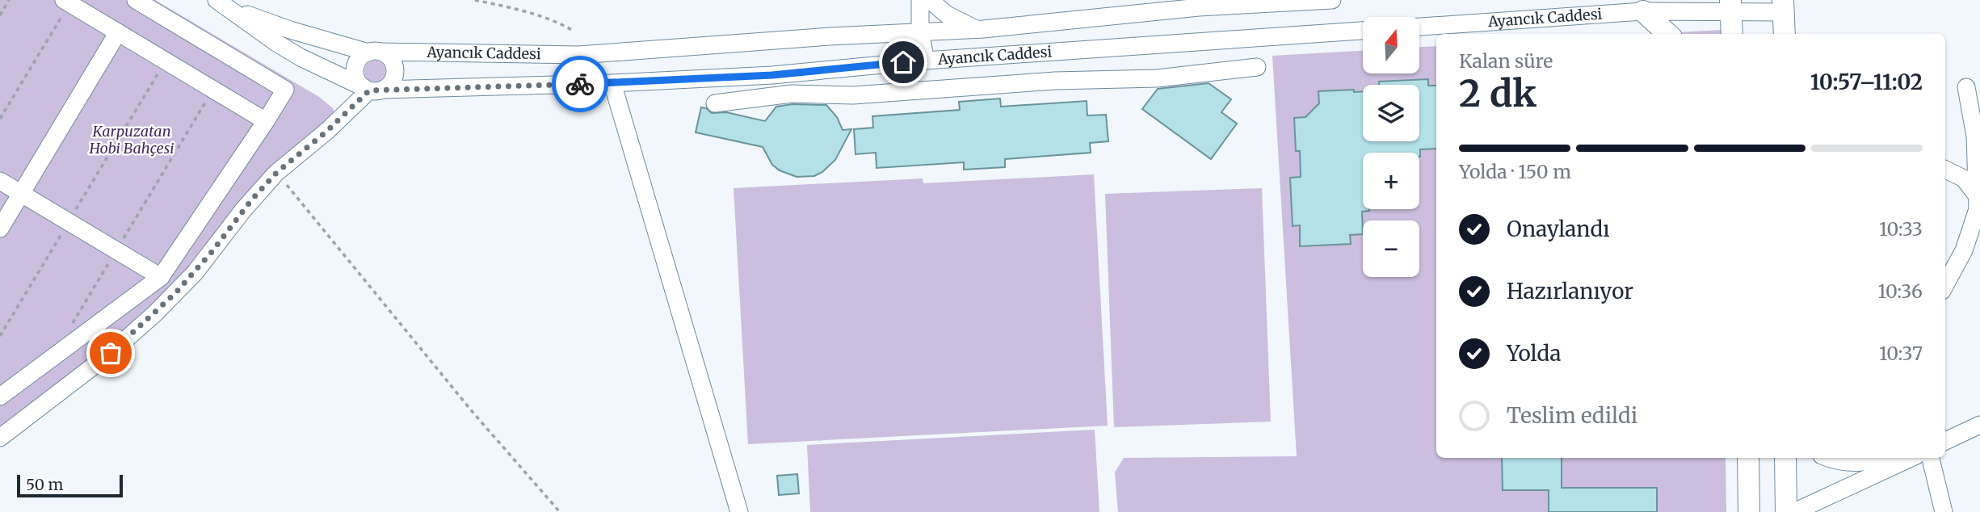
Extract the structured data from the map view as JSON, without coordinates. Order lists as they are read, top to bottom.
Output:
{
  "streets": {
    "street": ["Ayancık Caddesi"]
  },
  "parks": ["Karpuzatan Hobi Bahçesi"],
  "scale_bar": "50 m",
  "north": "top",
  "page": {
    "map_buttons": ["+", "−"],
    "heading": ["2 dk", "Kalan süre", "10:57–11:02"],
    "bar": "Yolda · 150 m",
    "list": [
      ["Onaylandı", "10:33"],
      ["Hazırlanıyor", "10:36"],
      ["Yolda", "10:37"],
      "Teslim edildi"
    ],
    "scale": "50 m"
  }
}
